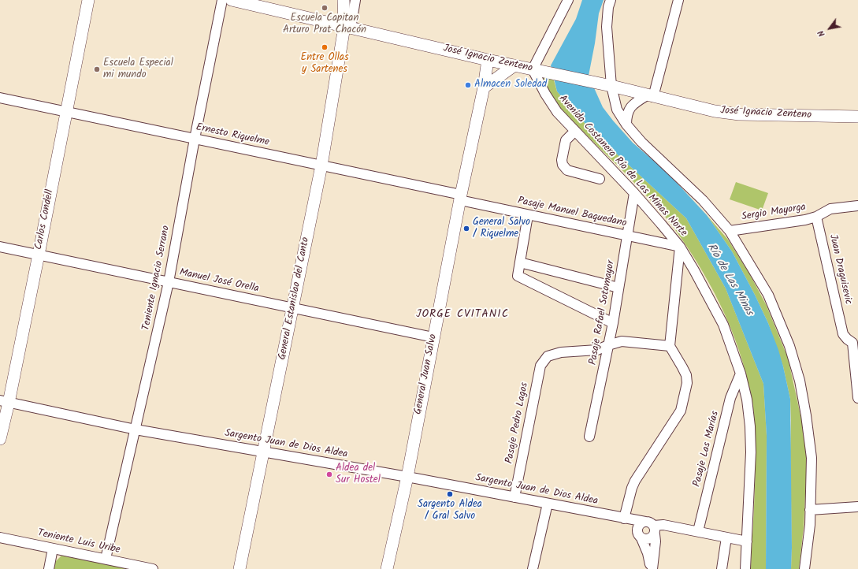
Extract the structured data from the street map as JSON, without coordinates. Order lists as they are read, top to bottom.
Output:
{
  "streets": {
    "street": [
      "José Ignacio Zenteno",
      "Ernesto Riquelme",
      "Avenida Costanera Río de Las Minas Norte",
      "Pasaje Manuel Baquedano",
      "Sergio Mayorga",
      "Carlos Condell",
      "Juan Draguisevic",
      "Teniente Ignacio Serrano",
      "Manuel José Orella",
      "General Estanislao del Canto",
      "Pasaje Rafael Sotomayor",
      "General Juan Salvo",
      "Pasaje Pedro Lagos",
      "Sargento Juan de Dios Aldea",
      "Pasaje Las Marías",
      "Teniente Luis Uribe"
    ]
  },
  "crossings": [
    ["José Ignacio Zenteno", "Avenida Costanera Río de Las Minas Norte"],
    ["José Ignacio Zenteno", "General Estanislao del Canto"],
    ["José Ignacio Zenteno", "General Juan Salvo"],
    ["Ernesto Riquelme", "Pasaje Manuel Baquedano"],
    ["Ernesto Riquelme", "Carlos Condell"],
    ["Ernesto Riquelme", "Teniente Ignacio Serrano"],
    ["Ernesto Riquelme", "General Estanislao del Canto"],
    ["Ernesto Riquelme", "General Juan Salvo"],
    ["Avenida Costanera Río de Las Minas Norte", "Pasaje Manuel Baquedano"],
    ["Avenida Costanera Río de Las Minas Norte", "Pasaje Rafael Sotomayor"],
    ["Avenida Costanera Río de Las Minas Norte", "Sargento Juan de Dios Aldea"],
    ["Avenida Costanera Río de Las Minas Norte", "Pasaje Las Marías"],
    ["Pasaje Manuel Baquedano", "Pasaje Rafael Sotomayor"],
    ["Pasaje Manuel Baquedano", "General Juan Salvo"],
    ["Sergio Mayorga", "Juan Draguisevic"],
    ["Carlos Condell", "Manuel José Orella"],
    ["Carlos Condell", "Sargento Juan de Dios Aldea"],
    ["Teniente Ignacio Serrano", "Manuel José Orella"],
    ["Teniente Ignacio Serrano", "Sargento Juan de Dios Aldea"],
    ["Teniente Ignacio Serrano", "Teniente Luis Uribe"],
    ["Manuel José Orella", "General Estanislao del Canto"],
    ["Manuel José Orella", "General Juan Salvo"],
    ["General Estanislao del Canto", "Sargento Juan de Dios Aldea"],
    ["Pasaje Rafael Sotomayor", "Pasaje Pedro Lagos"],
    ["General Juan Salvo", "Sargento Juan de Dios Aldea"],
    ["Pasaje Pedro Lagos", "Sargento Juan de Dios Aldea"],
    ["Sargento Juan de Dios Aldea", "Pasaje Las Marías"]
  ],
  "districts": ["JORGE CVITANIC"],
  "water": ["Río de Las Minas"],
  "places": [
    "Escuela Capitan Arturo Prat Chacón",
    "Entre Ollas y Sartenes",
    "Escuela Especial mi mundo",
    "Almacen Soledad",
    "General Salvo / Riquelme",
    "Aldea del Sur Hostel",
    "Sargento Aldea / Gral Salvo"
  ],
  "north": "bottom left"
}
